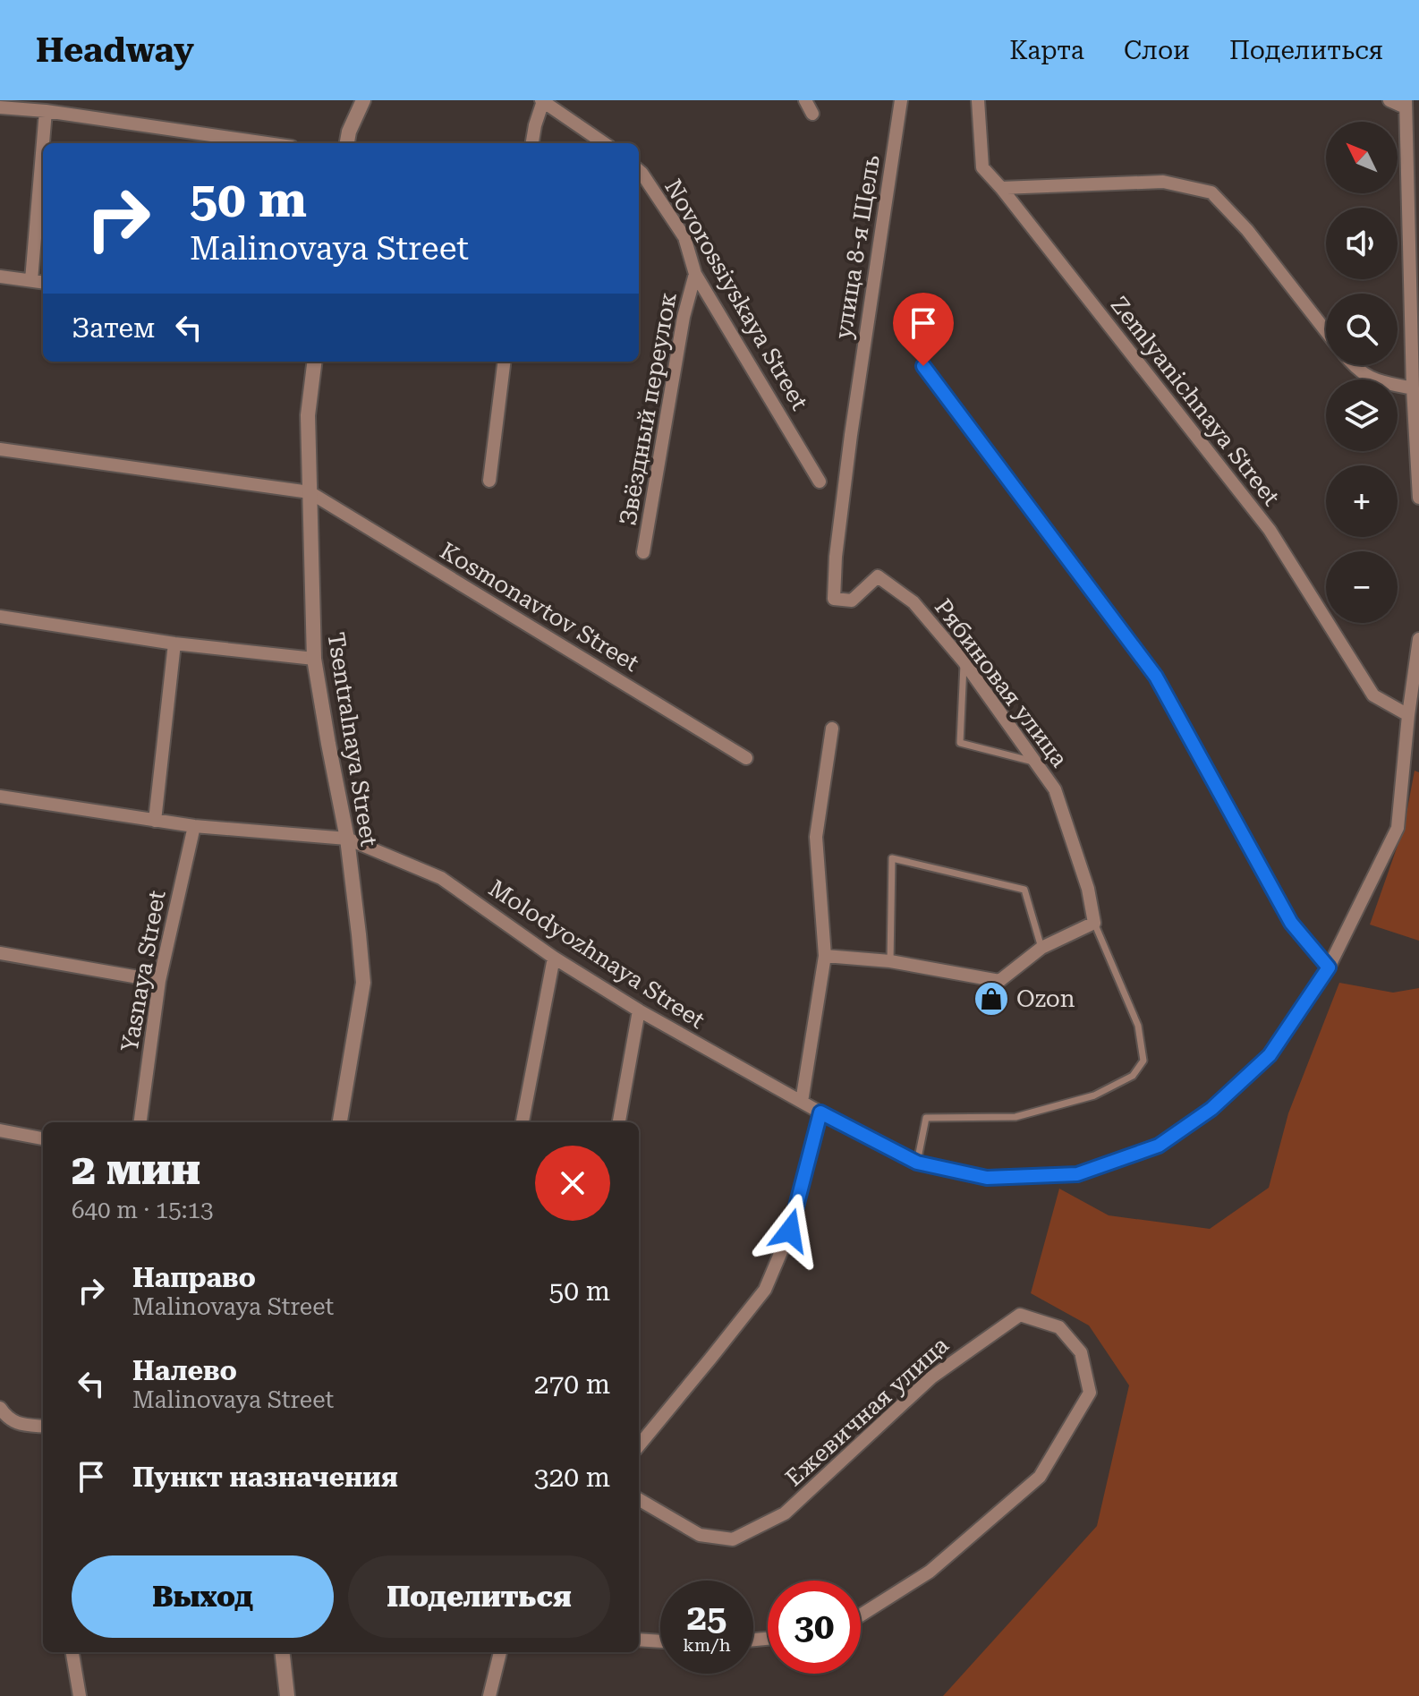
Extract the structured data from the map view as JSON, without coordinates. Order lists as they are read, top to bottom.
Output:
{
  "streets": {
    "street": [
      "улица 8-я Щель",
      "Novorossiyskaya Street",
      "Zemlyanichnaya Street",
      "Звёздный переулок",
      "Kosmonavtov Street",
      "Рябиновая улица",
      "Tsentralnaya Street",
      "Molodyozhnaya Street",
      "Yasnaya Street",
      "Ежевичная улица"
    ]
  },
  "crossings": [
    ["улица 8-я Щель", "Рябиновая улица"],
    ["Novorossiyskaya Street", "Звёздный переулок"],
    ["Zemlyanichnaya Street", "Molodyozhnaya Street"],
    ["Kosmonavtov Street", "Tsentralnaya Street"],
    ["Рябиновая улица", "Molodyozhnaya Street"],
    ["Tsentralnaya Street", "Molodyozhnaya Street"],
    ["Molodyozhnaya Street", "Yasnaya Street"]
  ],
  "places": {
    "shop": ["Ozon"]
  },
  "north": "top left",
  "page": {
    "header": "Headway",
    "nav": ["Карта", "Слои", "Поделиться"],
    "map_buttons": ["+", "−"],
    "turn": ["50 m", "Malinovaya Street"],
    "then": "Затем",
    "heading": ["2 мин", "640 m · 15:13"],
    "list": [
      {
        "name": "Направо",
        "note": "Malinovaya Street",
        "value": "50 m"
      },
      {
        "name": "Налево",
        "note": "Malinovaya Street",
        "value": "270 m"
      },
      {
        "name": "Пункт назначения",
        "value": "320 m"
      }
    ],
    "buttons": ["Выход", "Поделиться"],
    "speed": "25 km/h",
    "limit": "30"
  }
}
